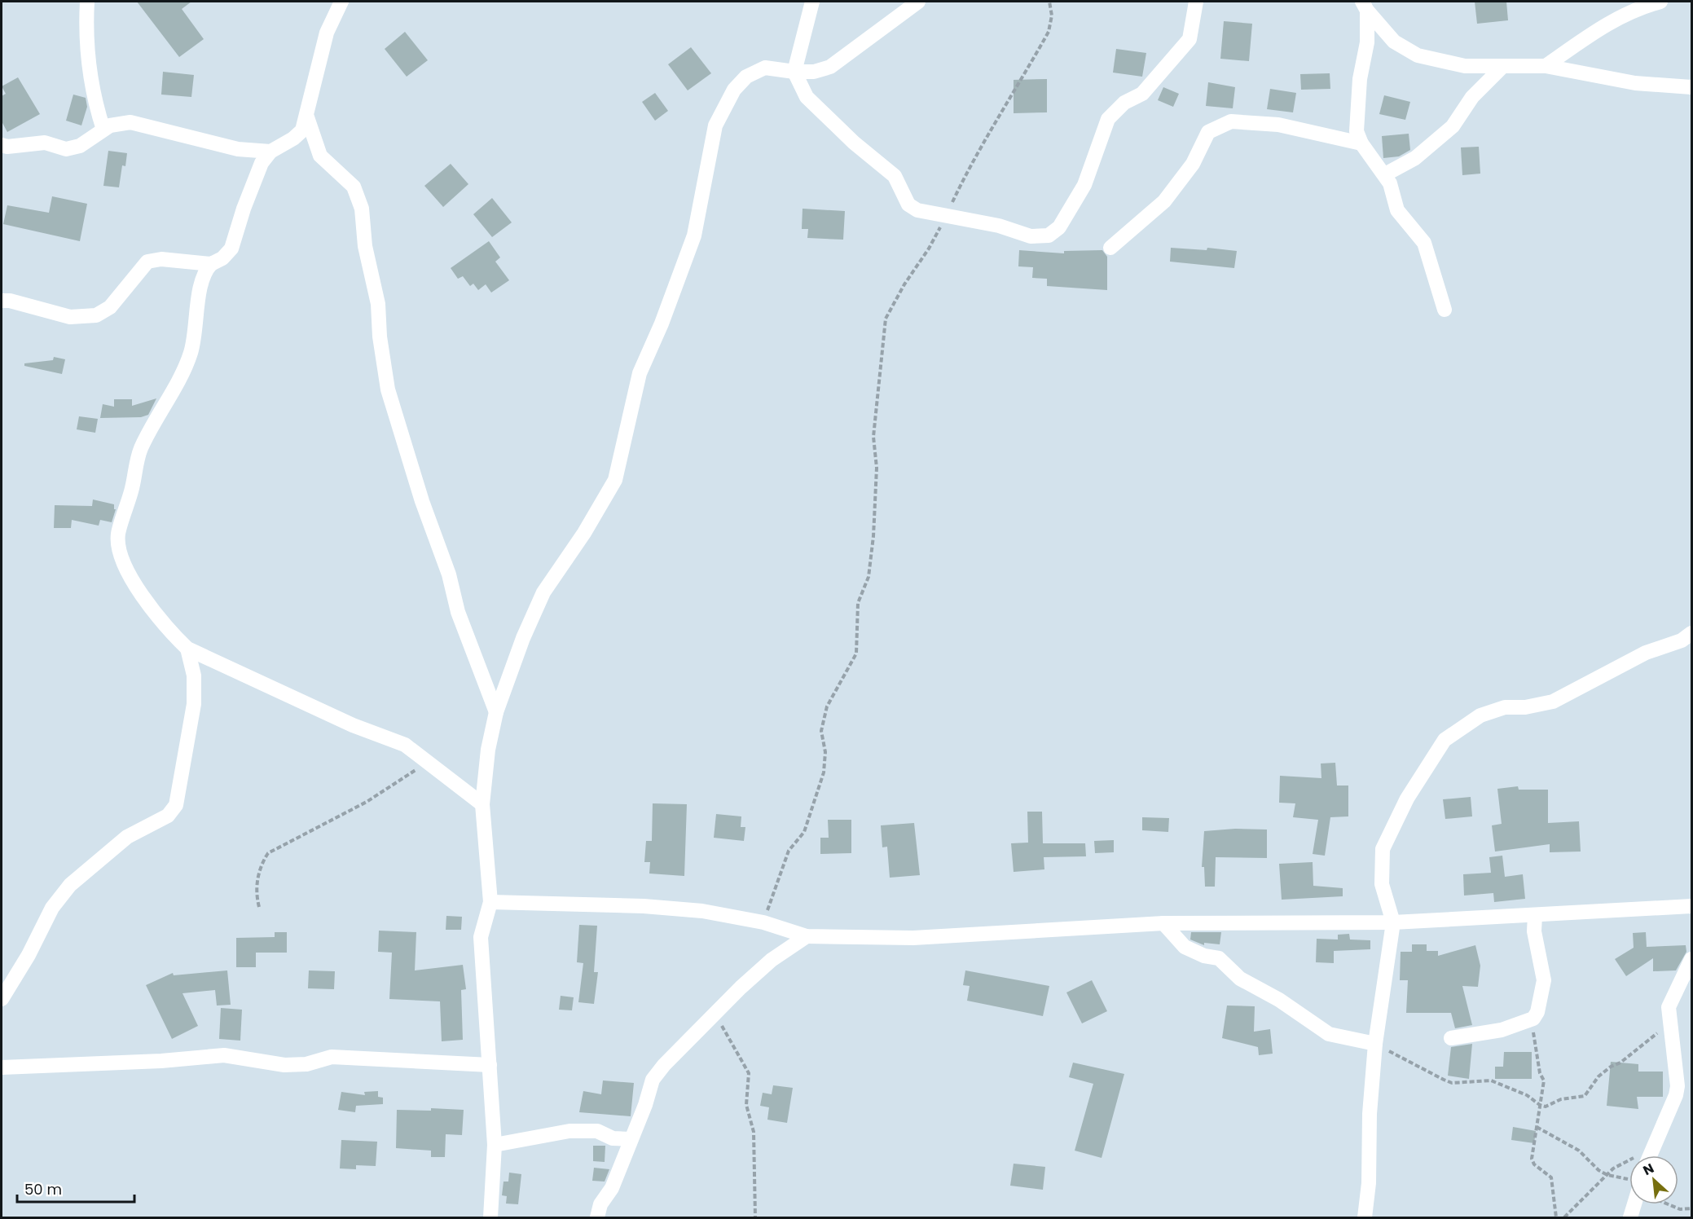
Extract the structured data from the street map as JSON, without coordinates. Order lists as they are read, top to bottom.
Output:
{
  "scale_bar": "50 m",
  "north": "top left"
}
